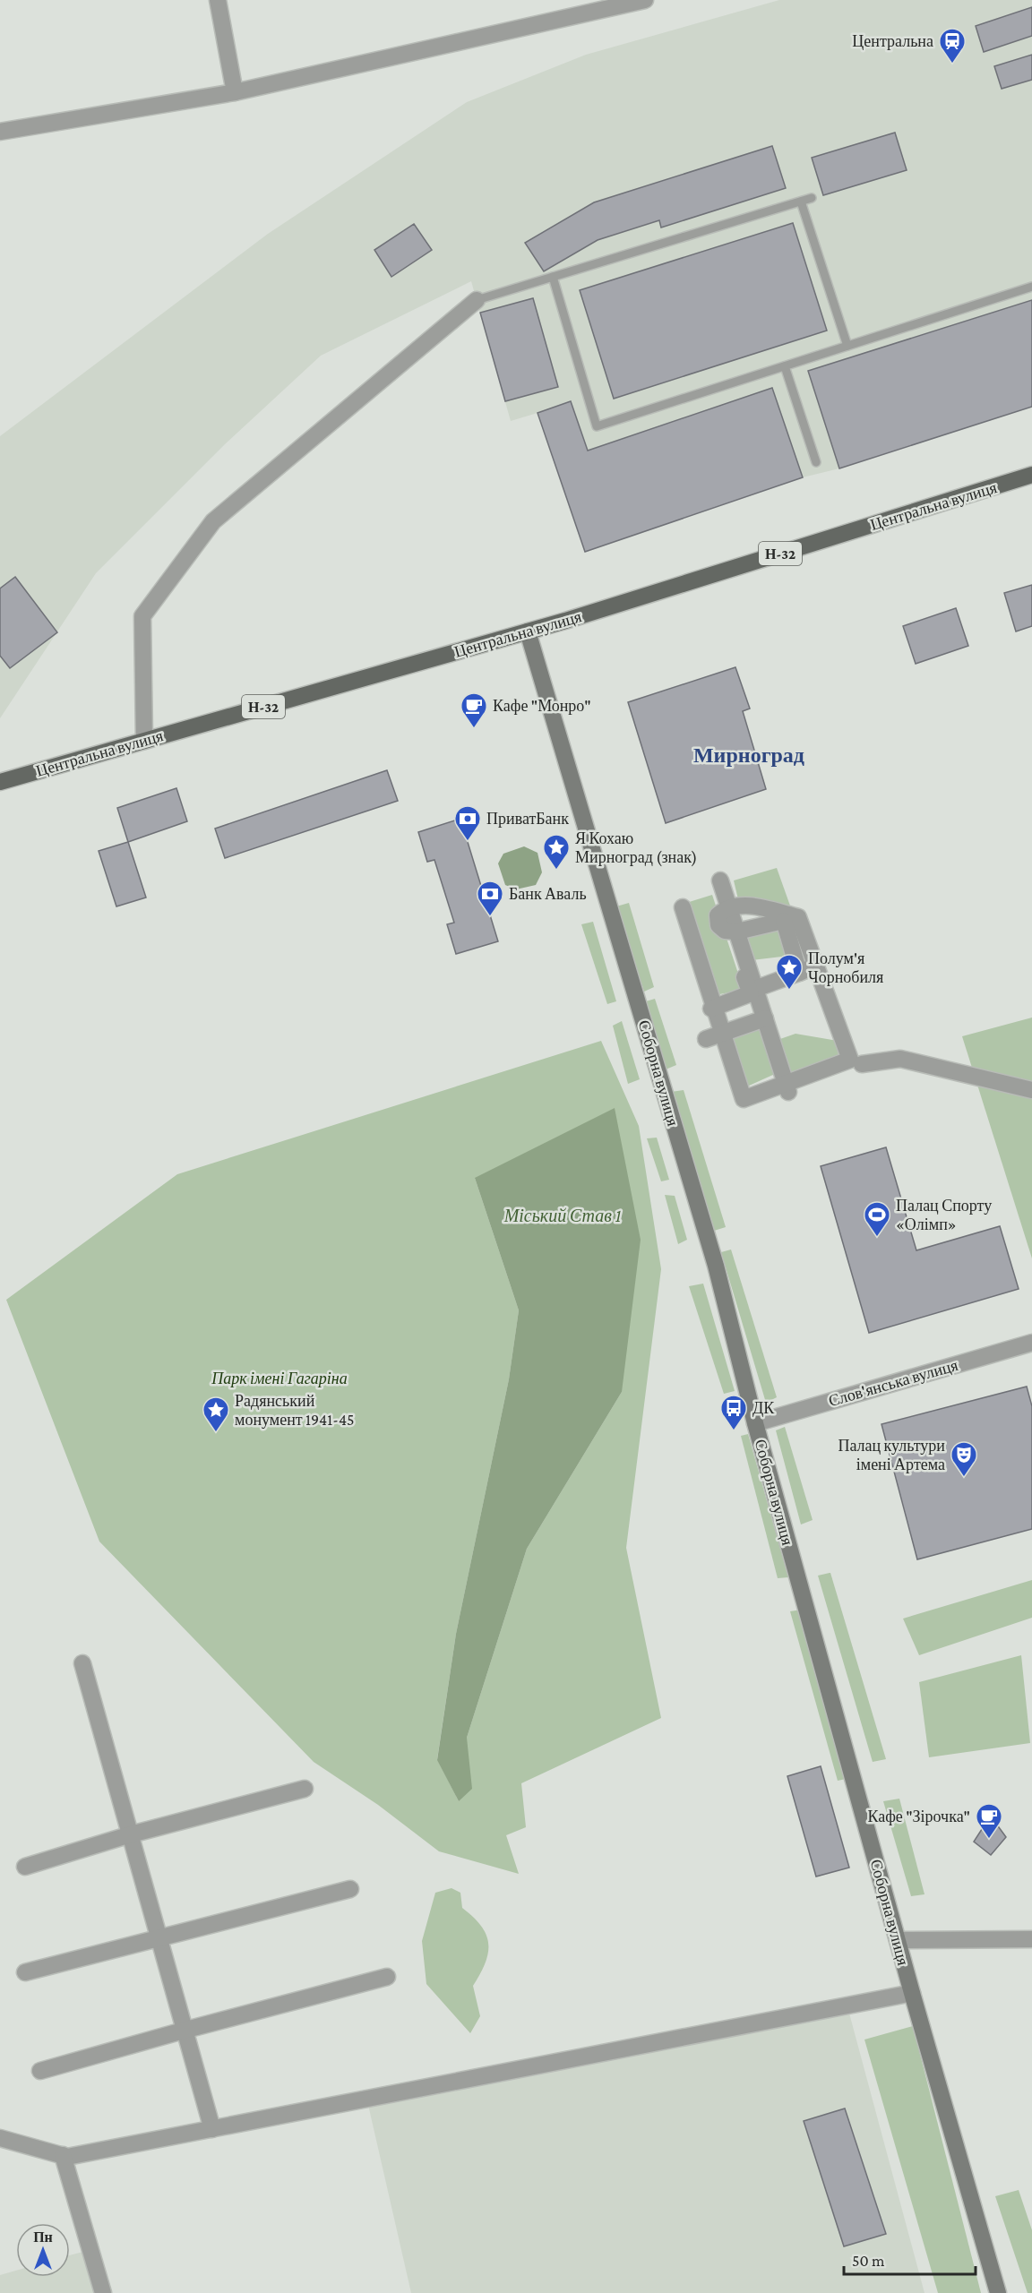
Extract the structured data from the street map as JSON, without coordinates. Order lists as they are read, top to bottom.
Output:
{
  "streets": {
    "main road": ["Центральна вулиця", "Н-32"],
    "street": ["Соборна вулиця", "Слов'янська вулиця"]
  },
  "crossings": [
    ["Центральна вулиця", "Соборна вулиця"],
    ["Соборна вулиця", "Слов'янська вулиця"]
  ],
  "districts": ["Мирноград"],
  "water": ["Міський Став 1"],
  "parks": ["Парк імені Гагаріна"],
  "places": {
    "station": ["Центральна"],
    "cafe": ["Кафе \"Монро\"", "Кафе \"Зірочка\""],
    "bank": ["ПриватБанк", "Банк Аваль"],
    "place": ["Я Кохаю Мирноград (знак)", "Полум'я Чорнобиля", "Радянський монумент 1941-45"],
    "sports": ["Палац Спорту «Олімп»"],
    "bus stop": ["ДК"],
    "theatre": ["Палац культури імені Артема"]
  },
  "scale_bar": "50 m",
  "north": "top"
}
